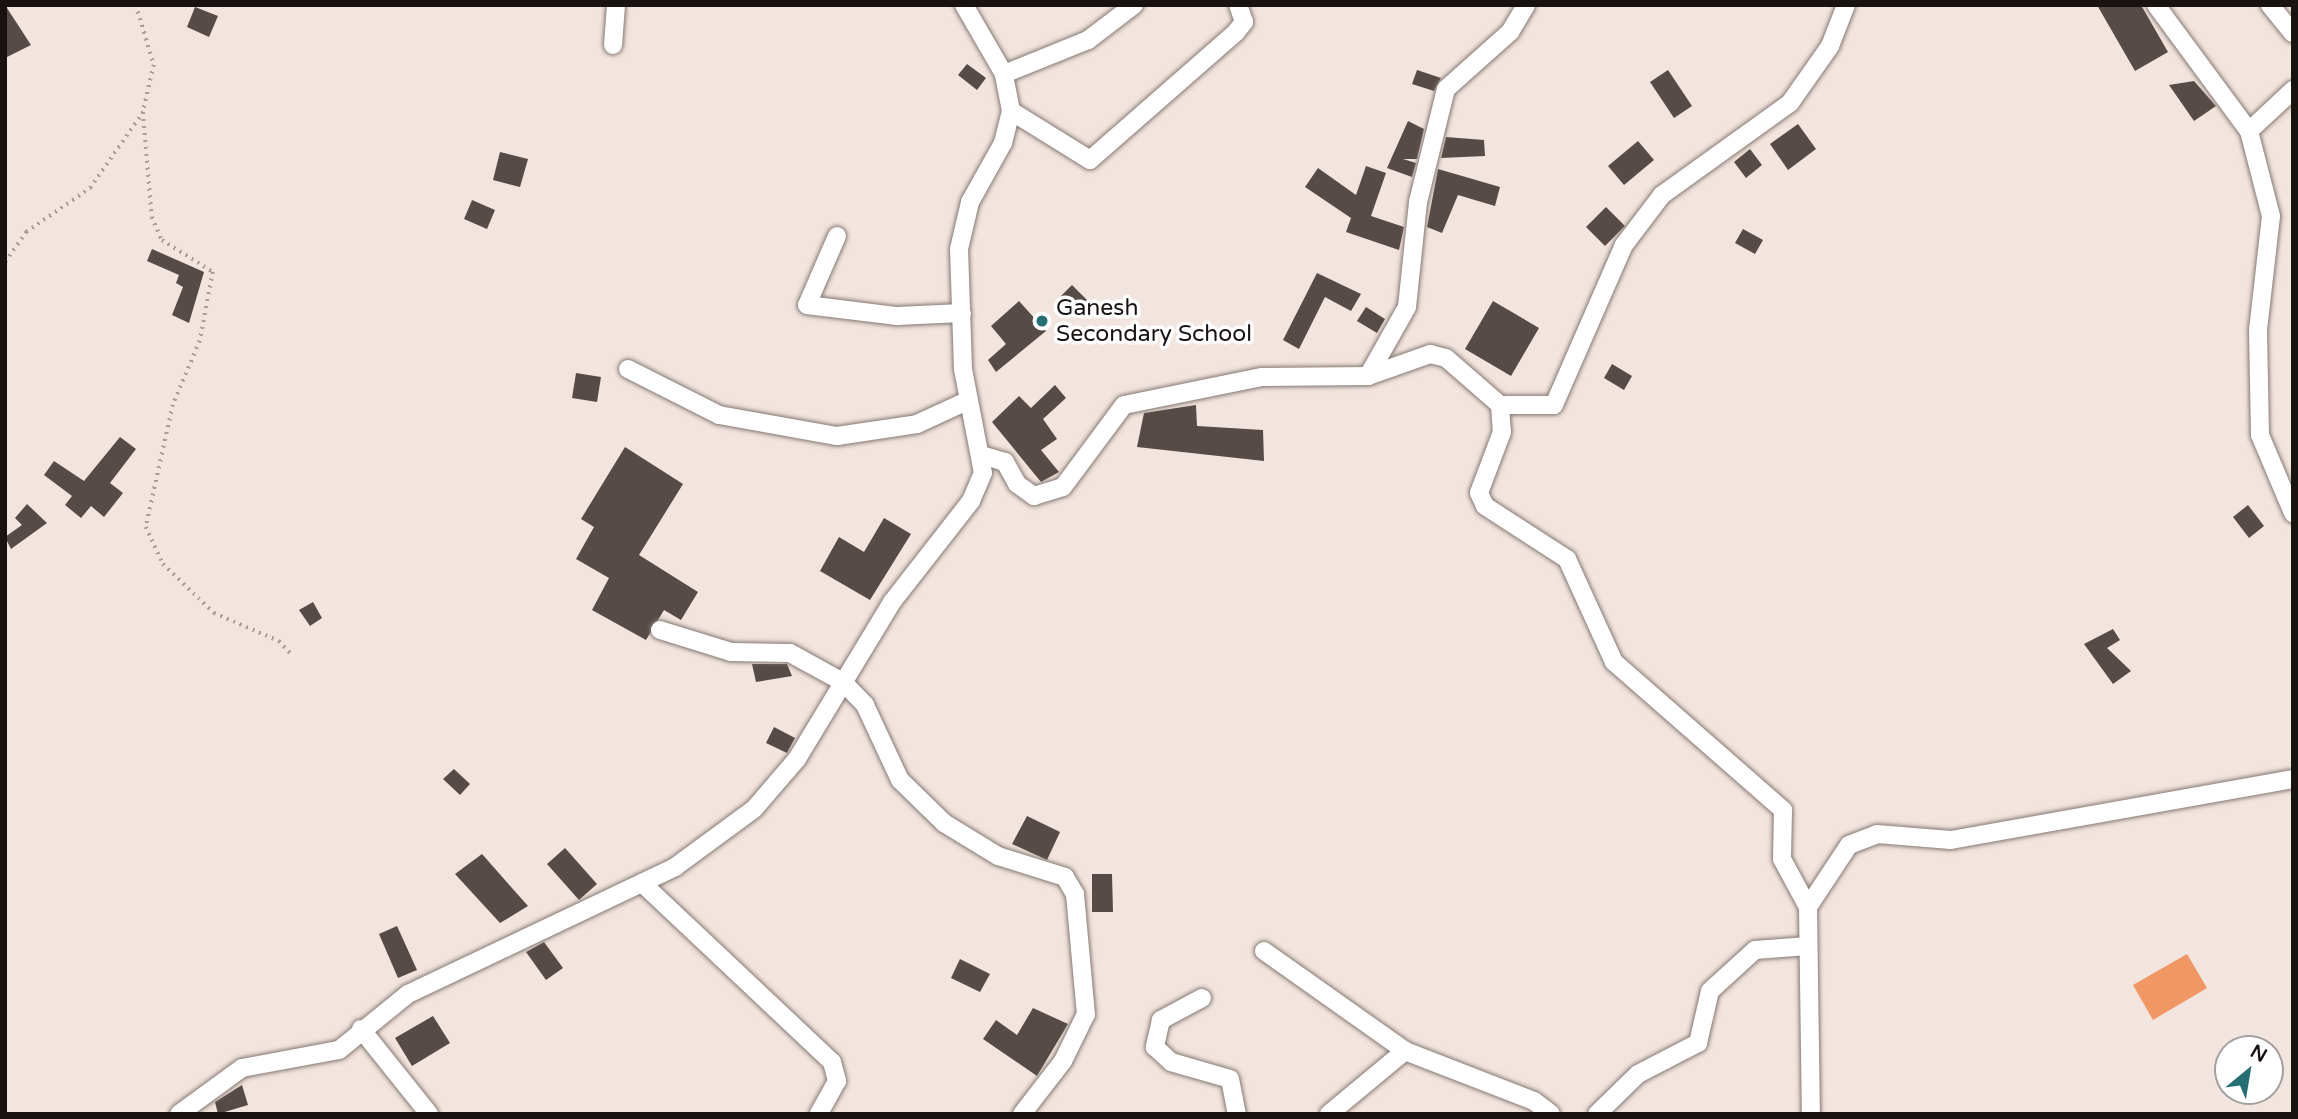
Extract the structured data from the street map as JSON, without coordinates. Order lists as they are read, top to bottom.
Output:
{
  "places": ["Ganesh Secondary School"],
  "north": "top right"
}
